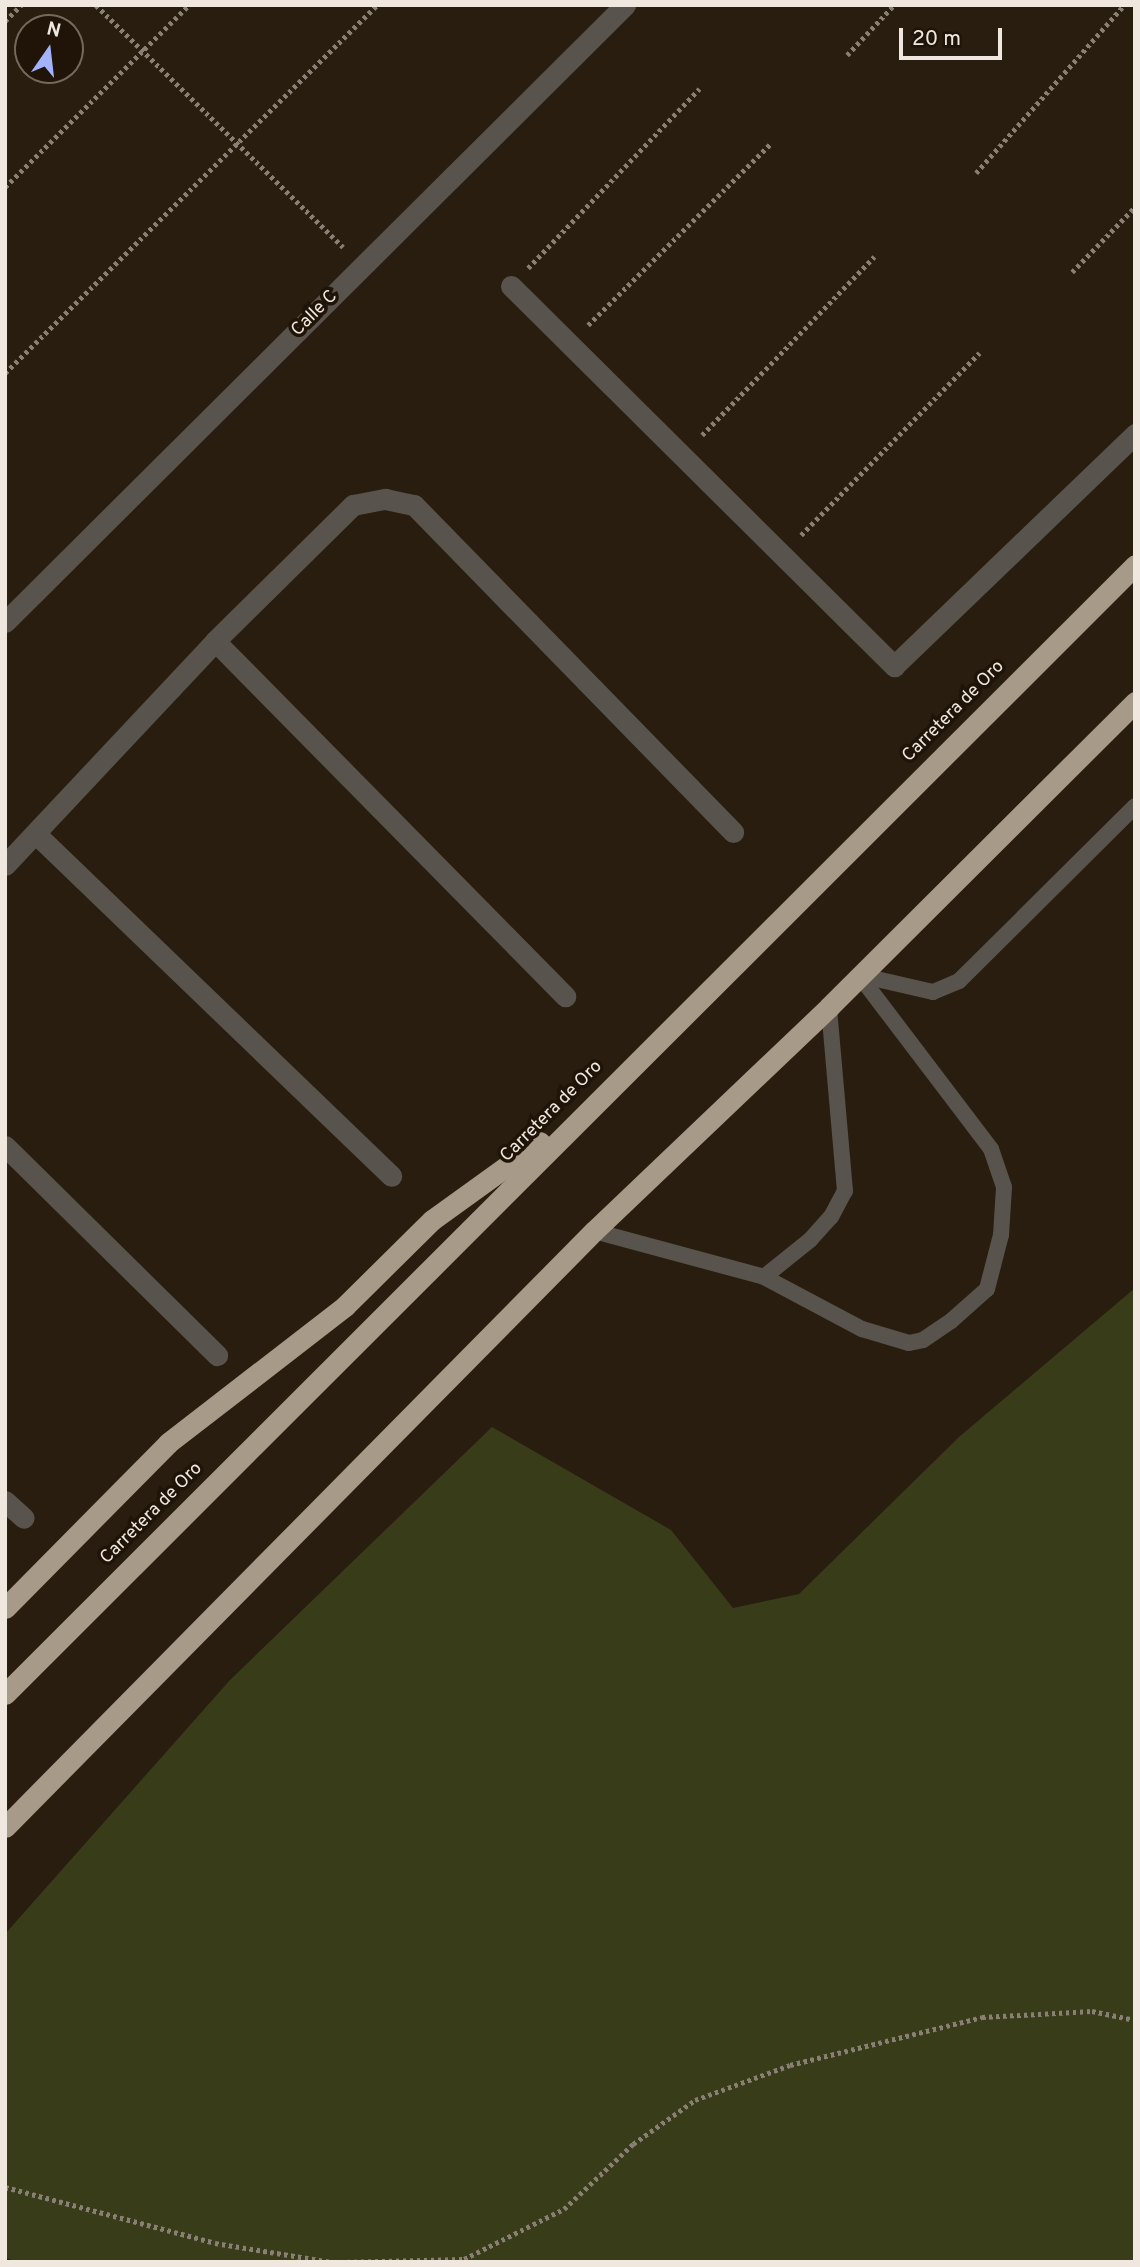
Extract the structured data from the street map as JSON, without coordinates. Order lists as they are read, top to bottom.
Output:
{
  "streets": {
    "highway": ["Carretera de Oro"],
    "street": ["Calle C"]
  },
  "scale_bar": "20 m",
  "north": "top"
}
